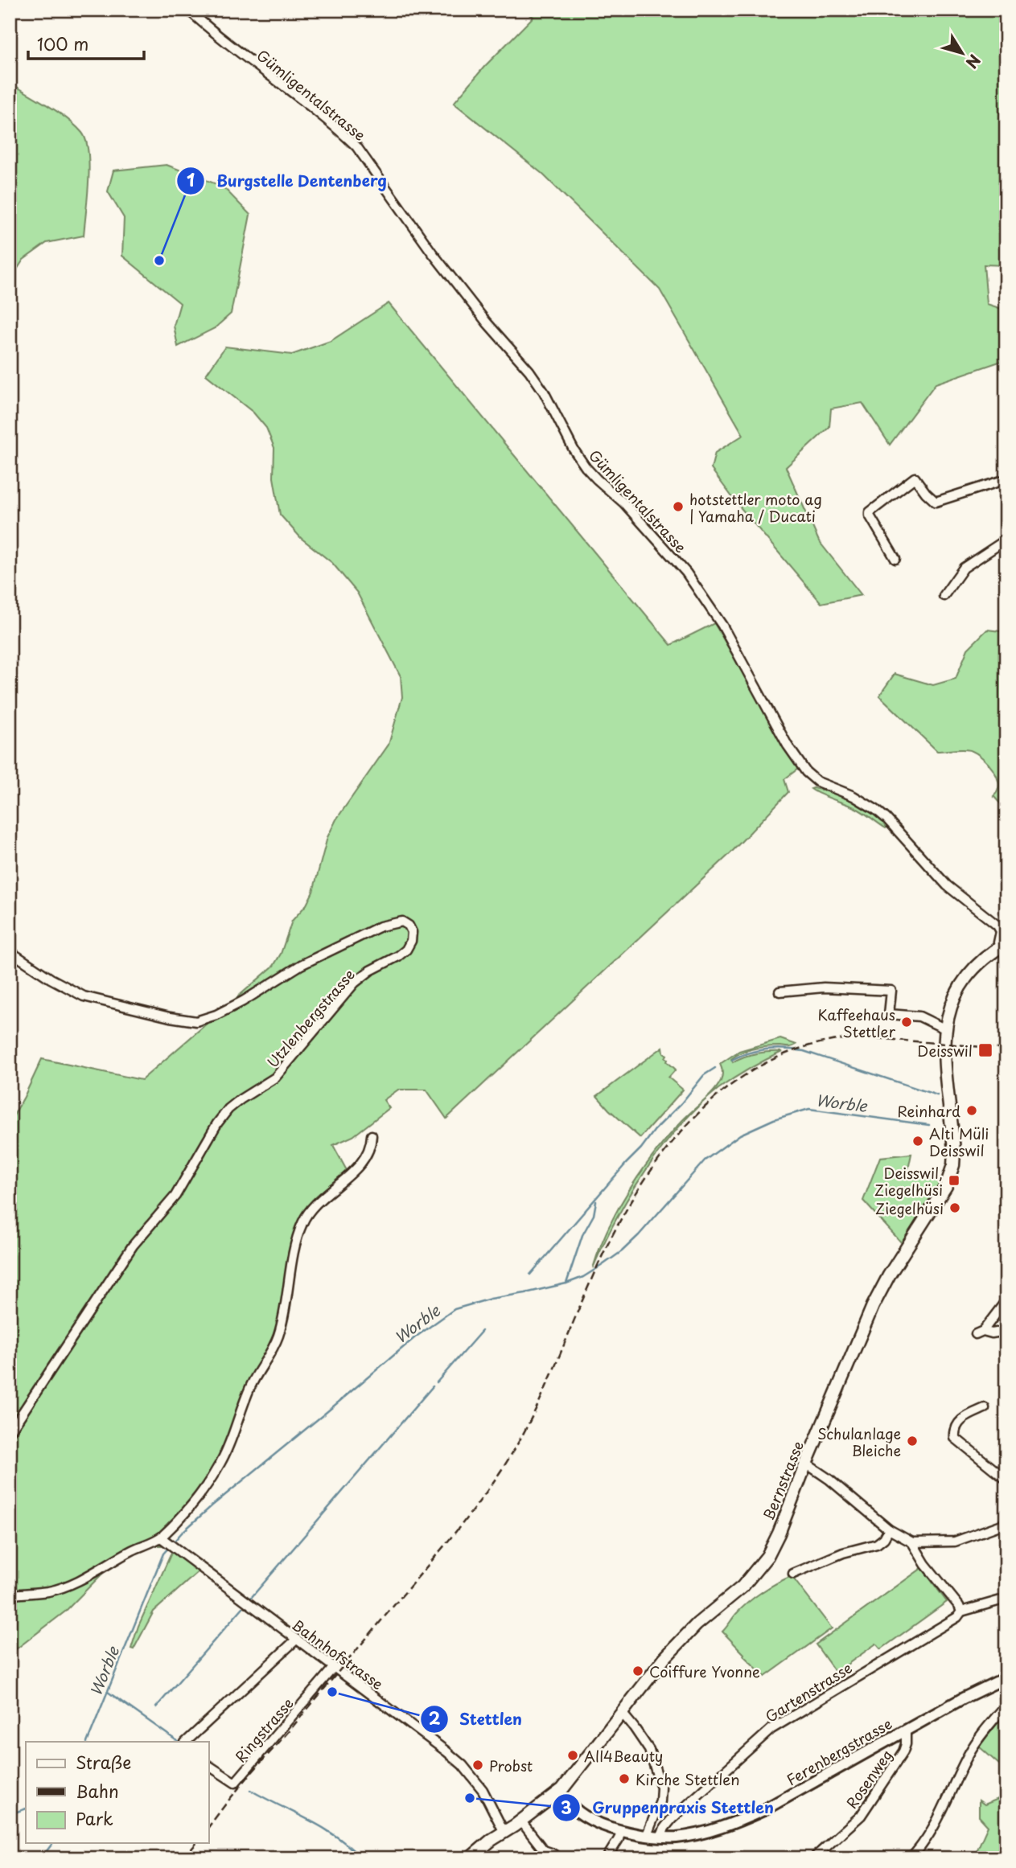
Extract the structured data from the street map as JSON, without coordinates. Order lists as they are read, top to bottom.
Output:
{
  "streets": {
    "main road": ["Bernstrasse"],
    "street": [
      "Gümligentalstrasse",
      "Utzlenbergstrasse",
      "Bahnhofstrasse",
      "Gartenstrasse",
      "Ringstrasse",
      "Ferenbergstrasse",
      "Rosenweg"
    ]
  },
  "crossings": [
    ["Gümligentalstrasse", "Bernstrasse"],
    ["Bernstrasse", "Bahnhofstrasse"],
    ["Bernstrasse", "Ferenbergstrasse"],
    ["Bahnhofstrasse", "Ringstrasse"],
    ["Gartenstrasse", "Ferenbergstrasse"],
    ["Ferenbergstrasse", "Rosenweg"]
  ],
  "water": ["Worble"],
  "places": {
    "other": [
      "Burgstelle Dentenberg",
      "hotstettler moto ag | Yamaha / Ducati",
      "Kaffeehaus Stettler",
      "Reinhard",
      "Alti Müli Deisswil",
      "Ziegelhüsi",
      "Schulanlage Bleiche",
      "Coiffure Yvonne",
      "Stettlen",
      "All4Beauty",
      "Probst",
      "Kirche Stettlen",
      "Gruppenpraxis Stettlen"
    ],
    "transit": ["Deisswil", "Deisswil, Ziegelhüsi"]
  },
  "legend": ["Straße", "Bahn", "Park"],
  "scale_bar": "100 m",
  "north": "bottom right"
}
